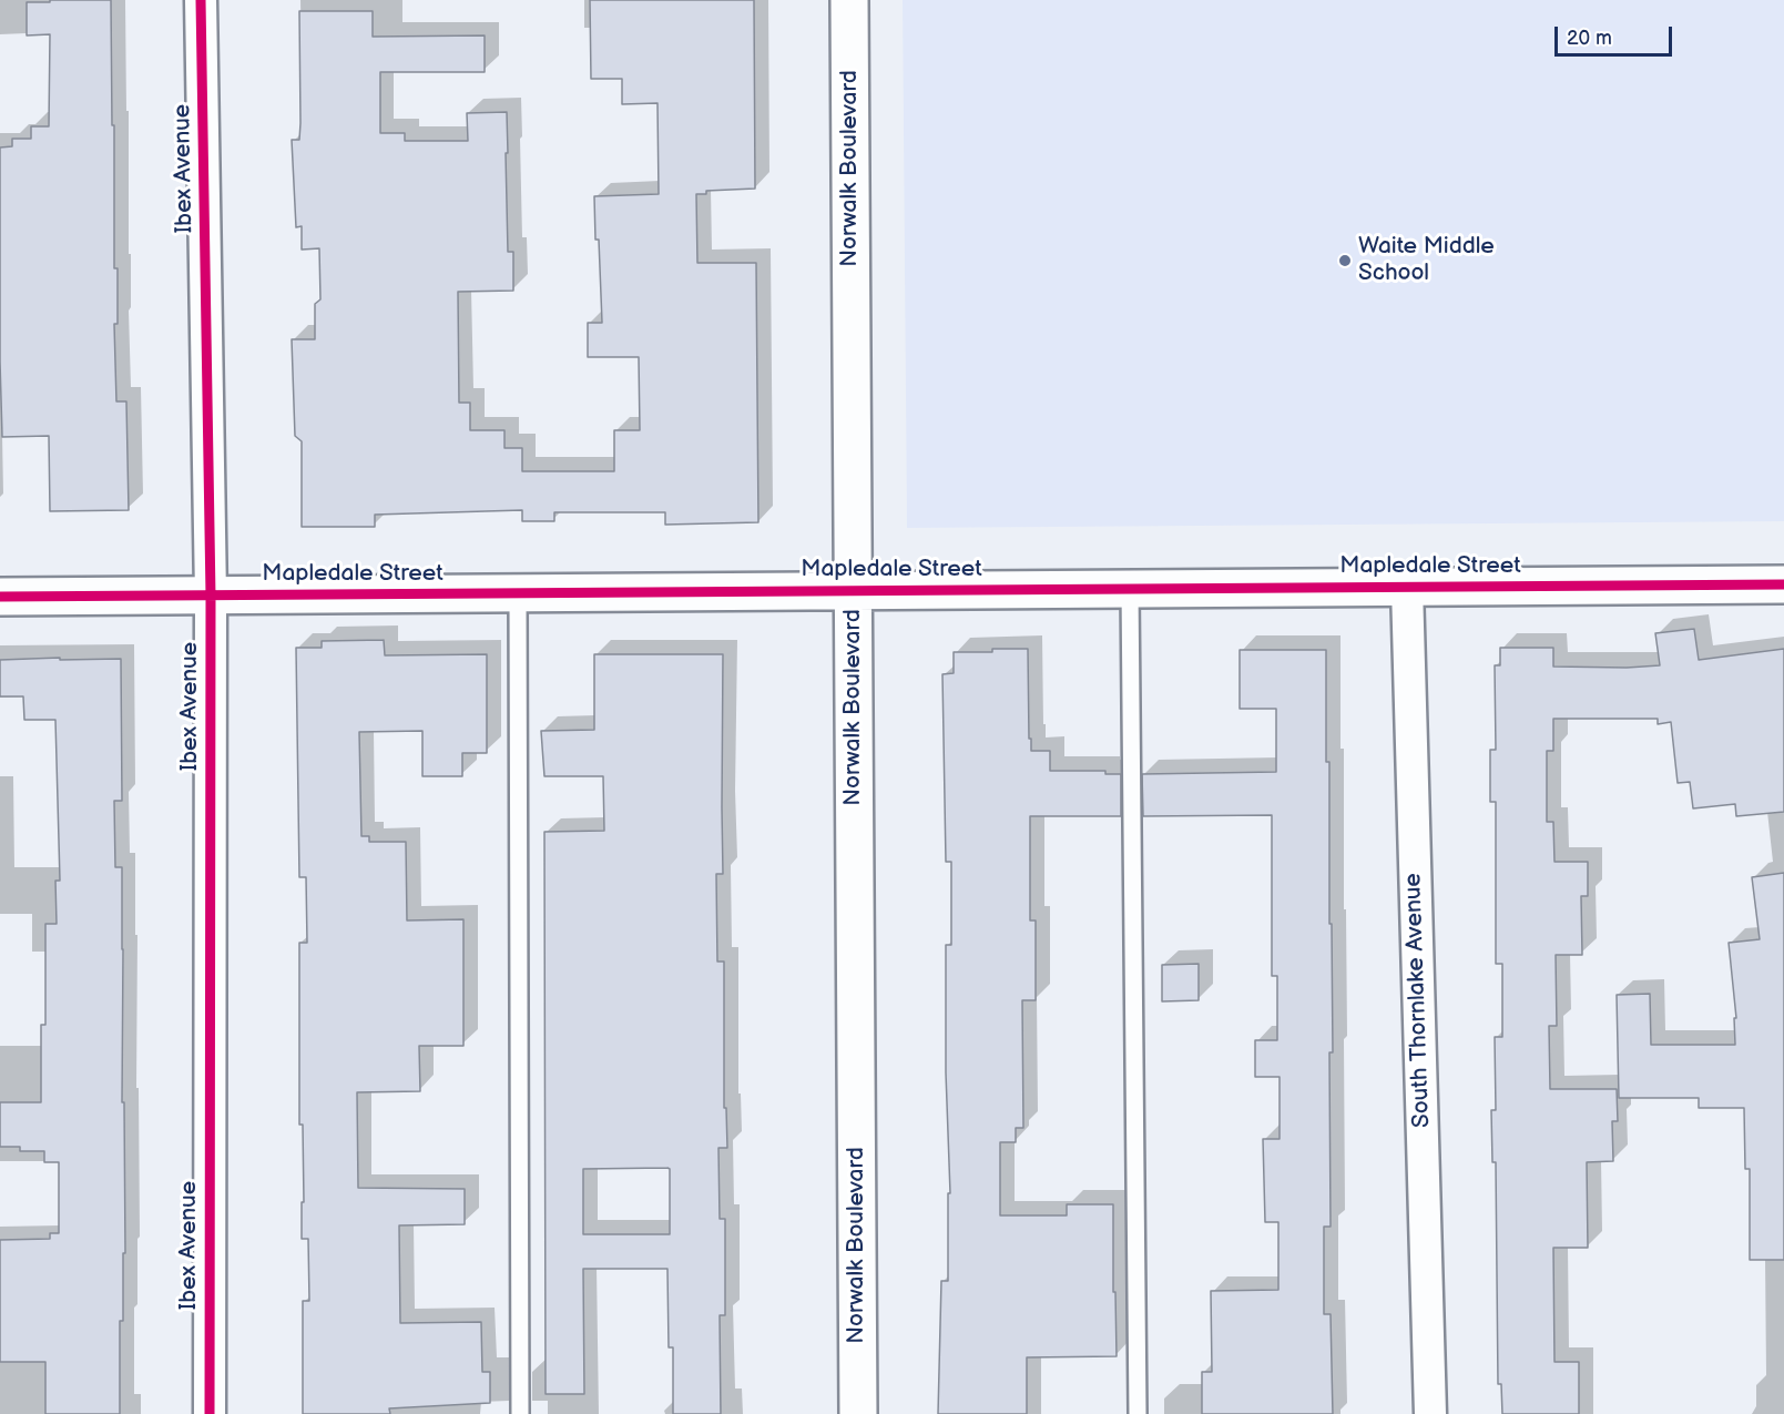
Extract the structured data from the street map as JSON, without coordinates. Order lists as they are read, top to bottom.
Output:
{
  "streets": {
    "street": [
      "Ibex Avenue",
      "Norwalk Boulevard",
      "Mapledale Street",
      "South Thornlake Avenue"
    ]
  },
  "crossings": [
    ["Ibex Avenue", "Mapledale Street"],
    ["Norwalk Boulevard", "Mapledale Street"],
    ["Mapledale Street", "South Thornlake Avenue"]
  ],
  "places": ["Waite Middle School"],
  "scale_bar": "20 m"
}
